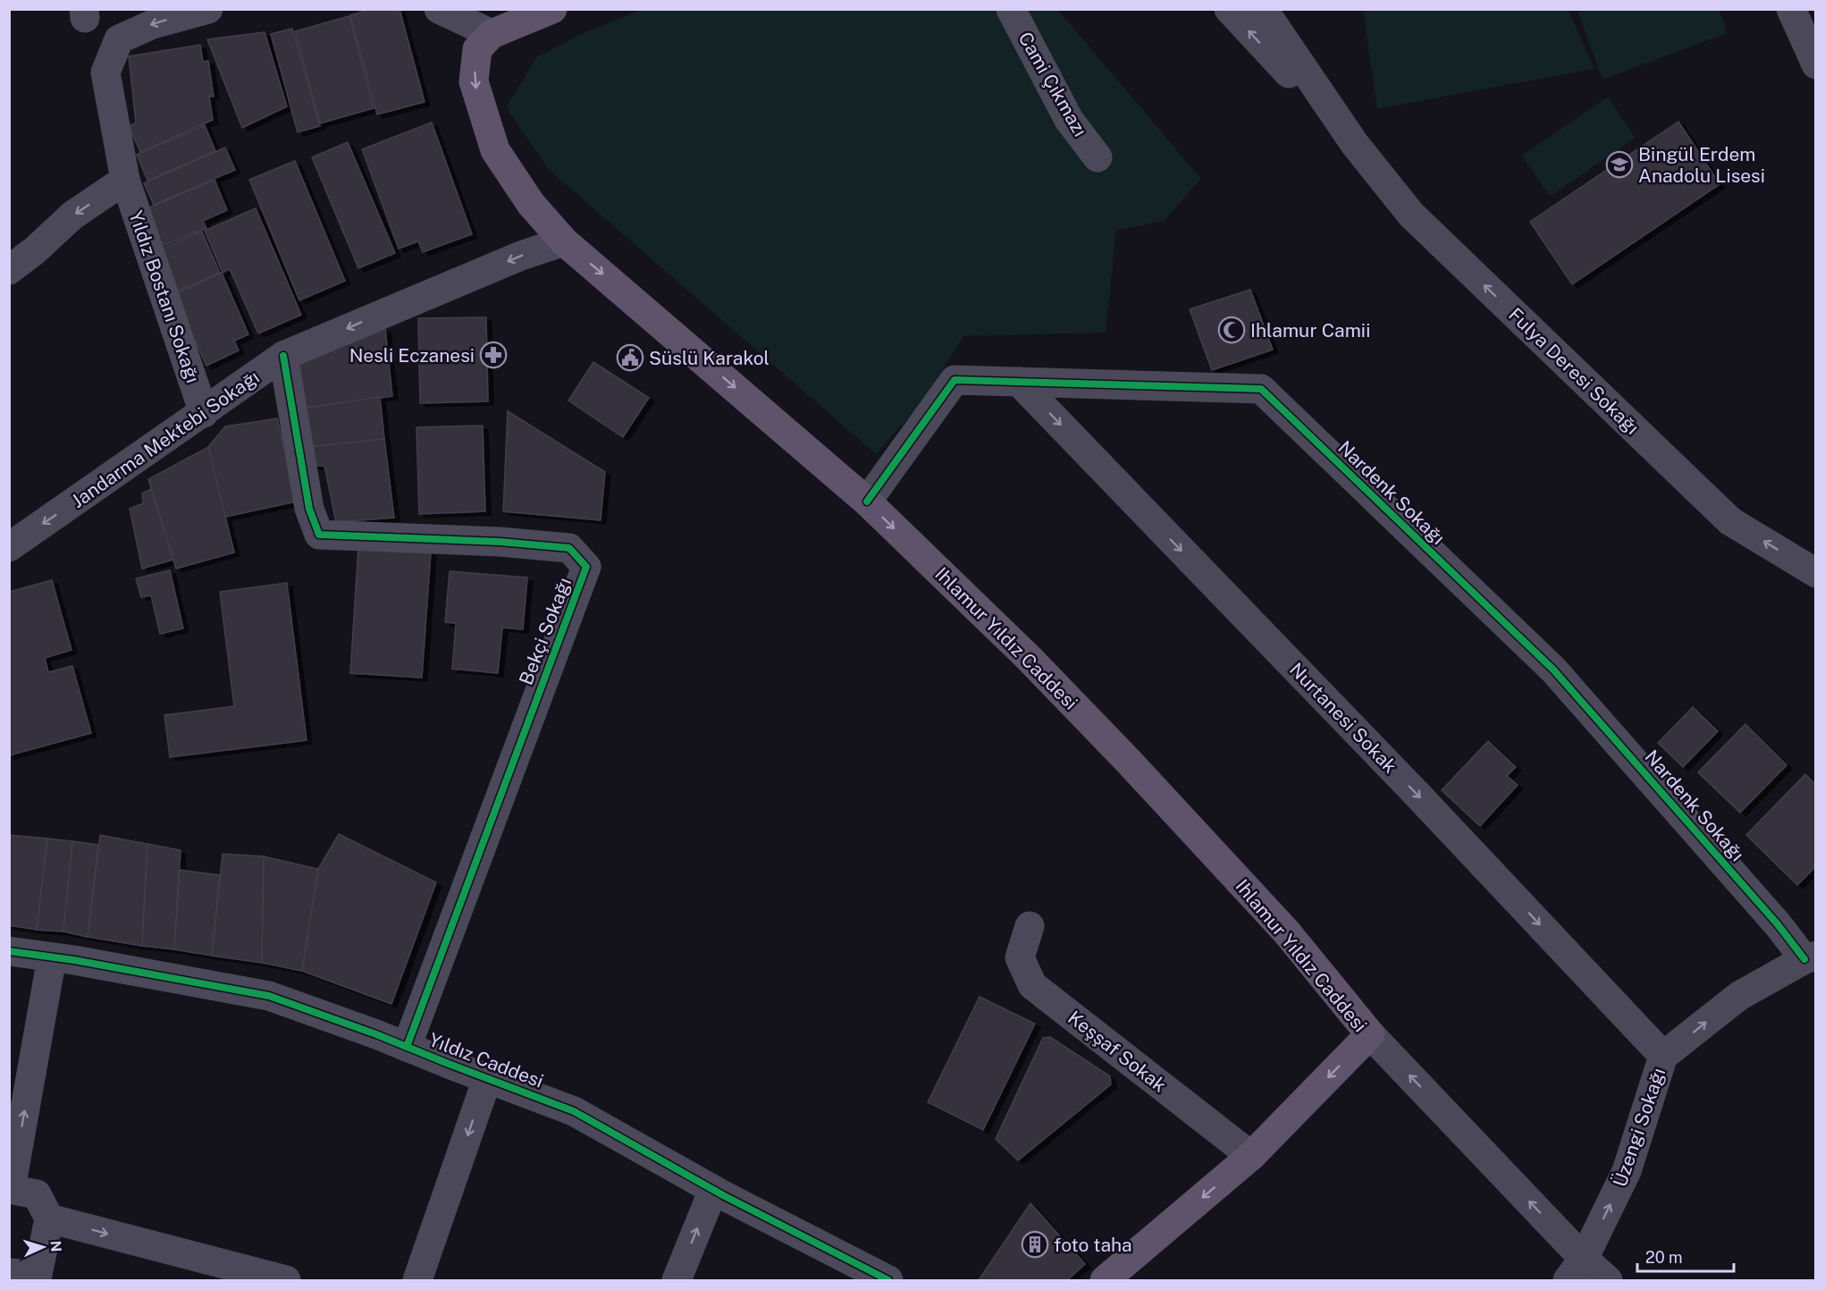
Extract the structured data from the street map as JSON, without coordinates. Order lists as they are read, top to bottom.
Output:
{
  "streets": {
    "main road": ["Ihlamur Yıldız Caddesi"],
    "street": [
      "Cami Çıkmazı",
      "Yıldız Bostanı Sokağı",
      "Fulya Deresi Sokağı",
      "Jandarma Mektebi Sokağı",
      "Nardenk Sokağı",
      "Bekçi Sokağı",
      "Nurtanesi Sokak",
      "Keşşaf Sokak",
      "Yıldız Caddesi",
      "Üzengi Sokağı"
    ]
  },
  "crossings": [
    ["Yıldız Bostanı Sokağı", "Jandarma Mektebi Sokağı"],
    ["Jandarma Mektebi Sokağı", "Bekçi Sokağı"],
    ["Jandarma Mektebi Sokağı", "Ihlamur Yıldız Caddesi"],
    ["Nardenk Sokağı", "Ihlamur Yıldız Caddesi"],
    ["Nardenk Sokağı", "Nurtanesi Sokak"],
    ["Nardenk Sokağı", "Üzengi Sokağı"],
    ["Bekçi Sokağı", "Yıldız Caddesi"],
    ["Ihlamur Yıldız Caddesi", "Keşşaf Sokak"],
    ["Nurtanesi Sokak", "Üzengi Sokağı"]
  ],
  "one_way": [
    "Fulya Deresi Sokağı",
    "Jandarma Mektebi Sokağı",
    "Ihlamur Yıldız Caddesi",
    "Nurtanesi Sokak",
    "Üzengi Sokağı"
  ],
  "places": {
    "school or university": ["Bingül Erdem Anadolu Lisesi"],
    "mosque": ["Ihlamur Camii"],
    "pharmacy": ["Nesli Eczanesi"],
    "public building": ["Süslü Karakol"],
    "building": ["foto taha"]
  },
  "scale_bar": "20 m",
  "north": "right"
}
